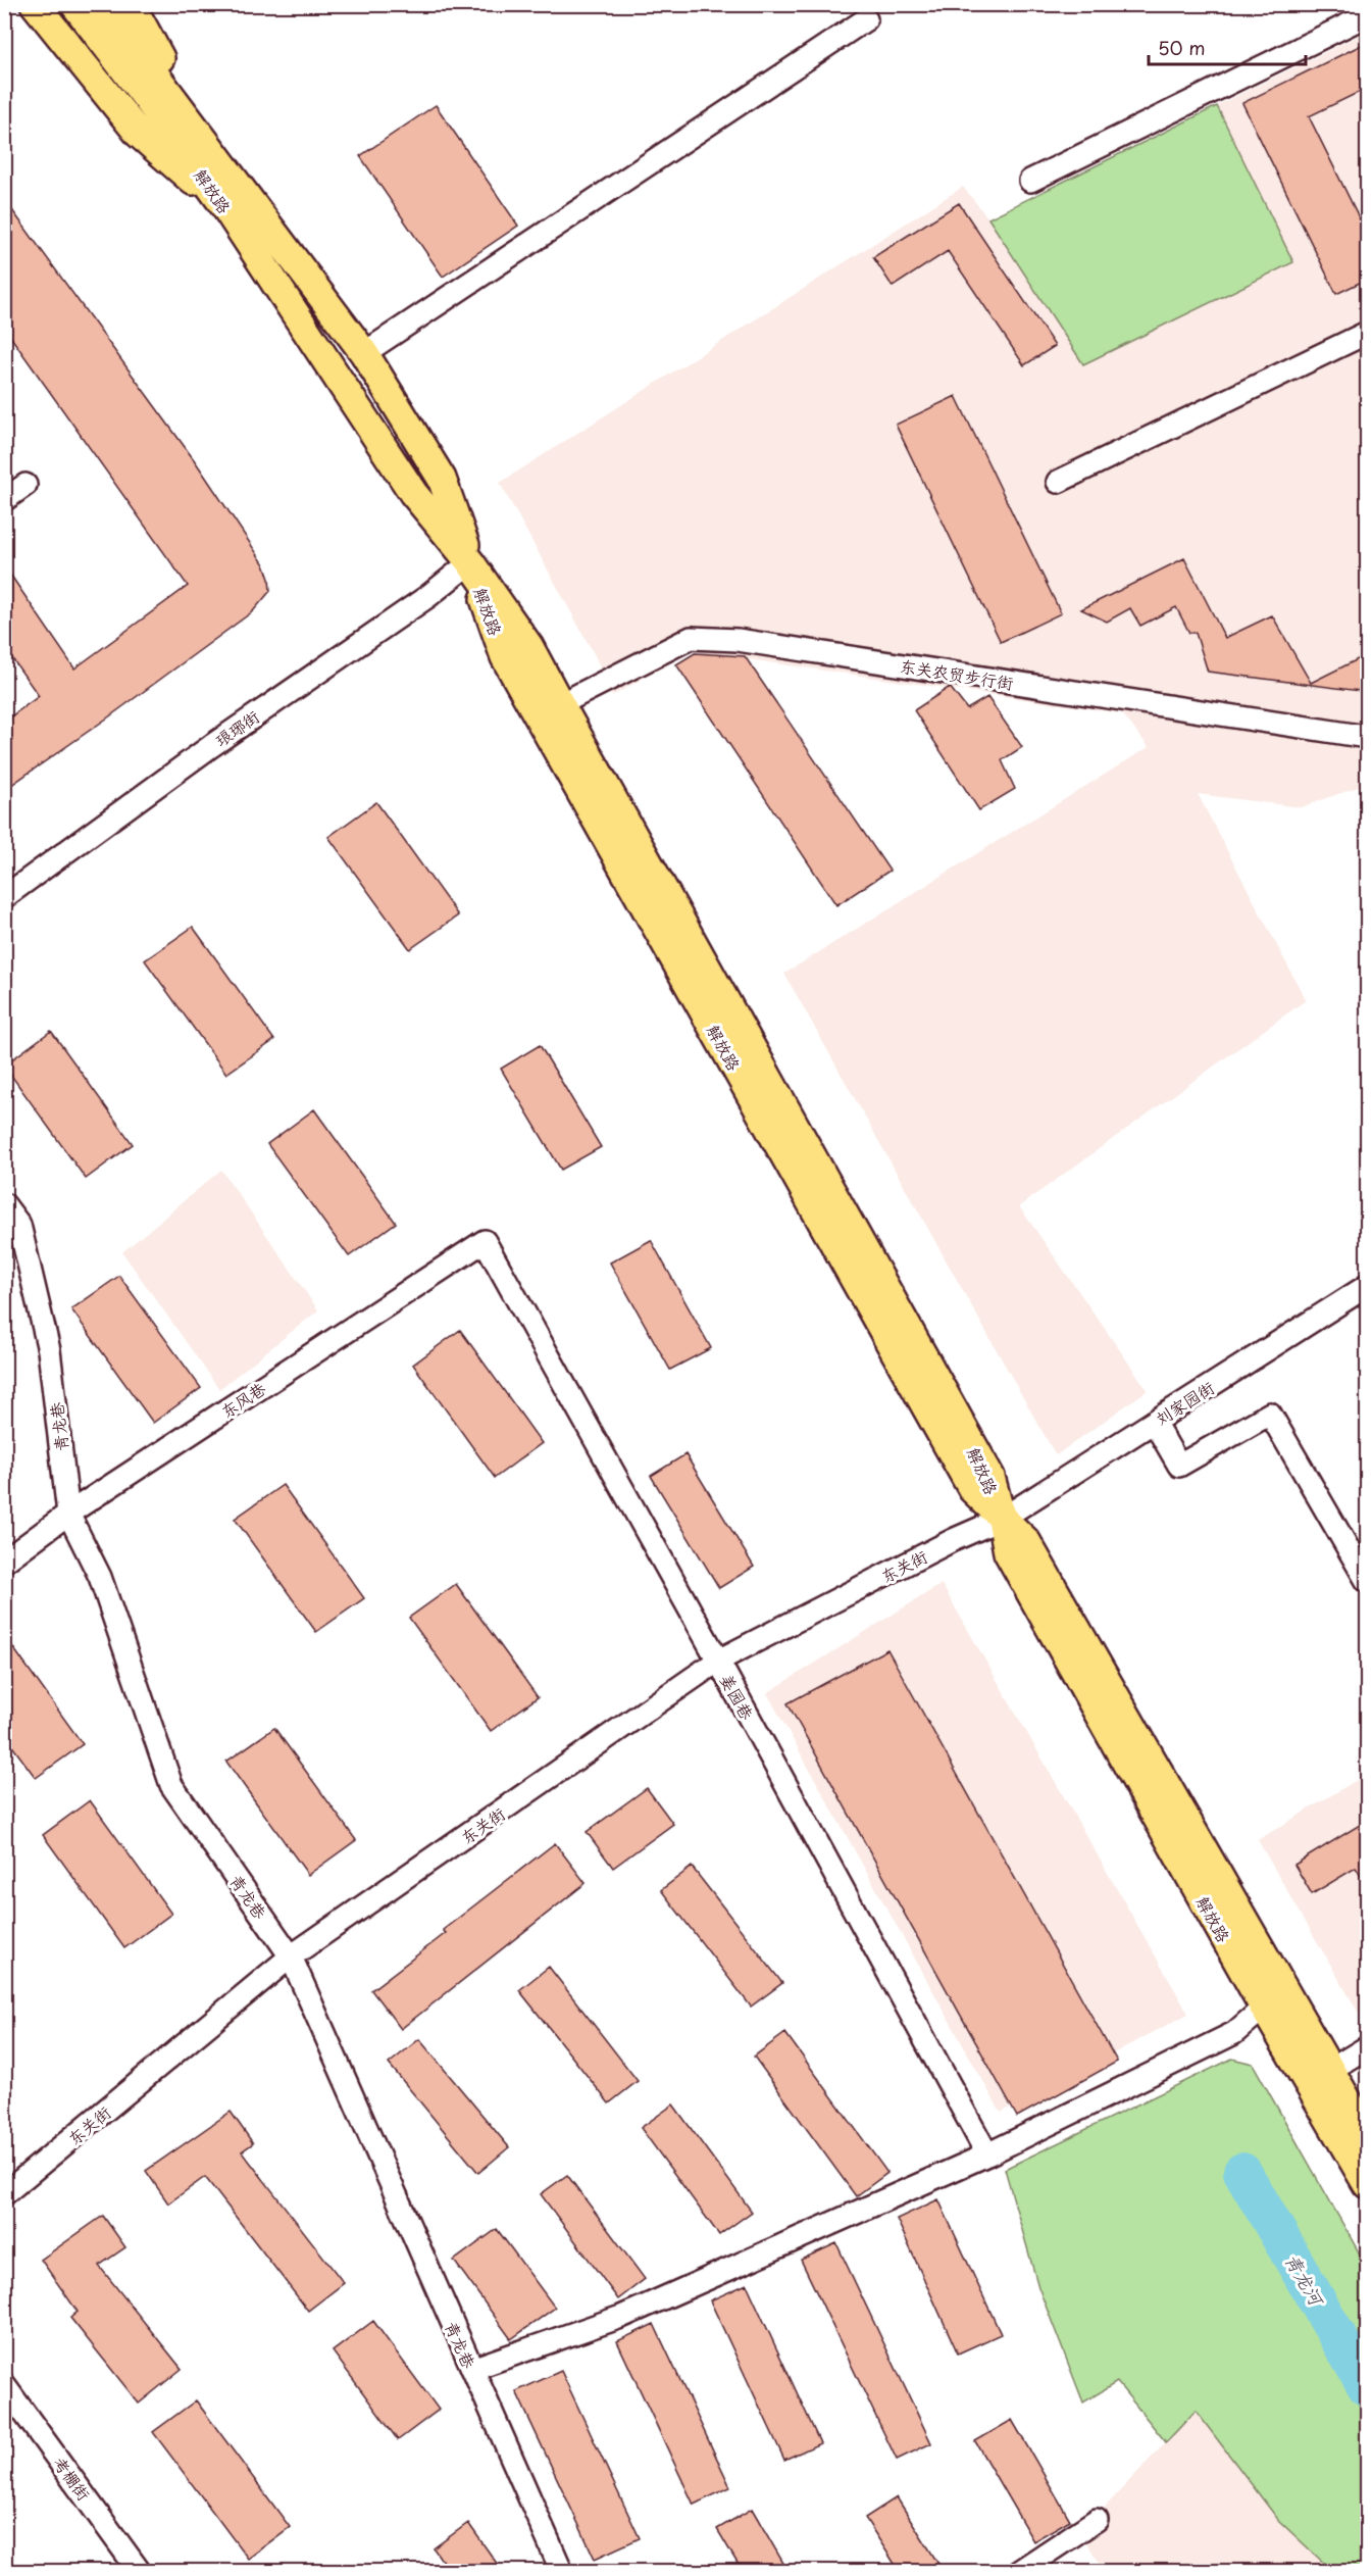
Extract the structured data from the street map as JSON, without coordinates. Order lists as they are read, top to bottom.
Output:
{
  "streets": {
    "main road": ["解放路"],
    "street": [
      "东关农贸步行街",
      "琅琊街",
      "东风巷",
      "刘家园街",
      "青龙巷",
      "东关街",
      "姜园巷",
      "考棚街"
    ]
  },
  "crossings": [
    ["解放路", "东关农贸步行街"],
    ["解放路", "琅琊街"],
    ["解放路", "刘家园街"],
    ["解放路", "东关街"],
    ["东风巷", "青龙巷"],
    ["东风巷", "姜园巷"],
    ["刘家园街", "东关街"],
    ["青龙巷", "东关街"],
    ["东关街", "姜园巷"]
  ],
  "water": ["青龙河"],
  "scale_bar": "50 m"
}
